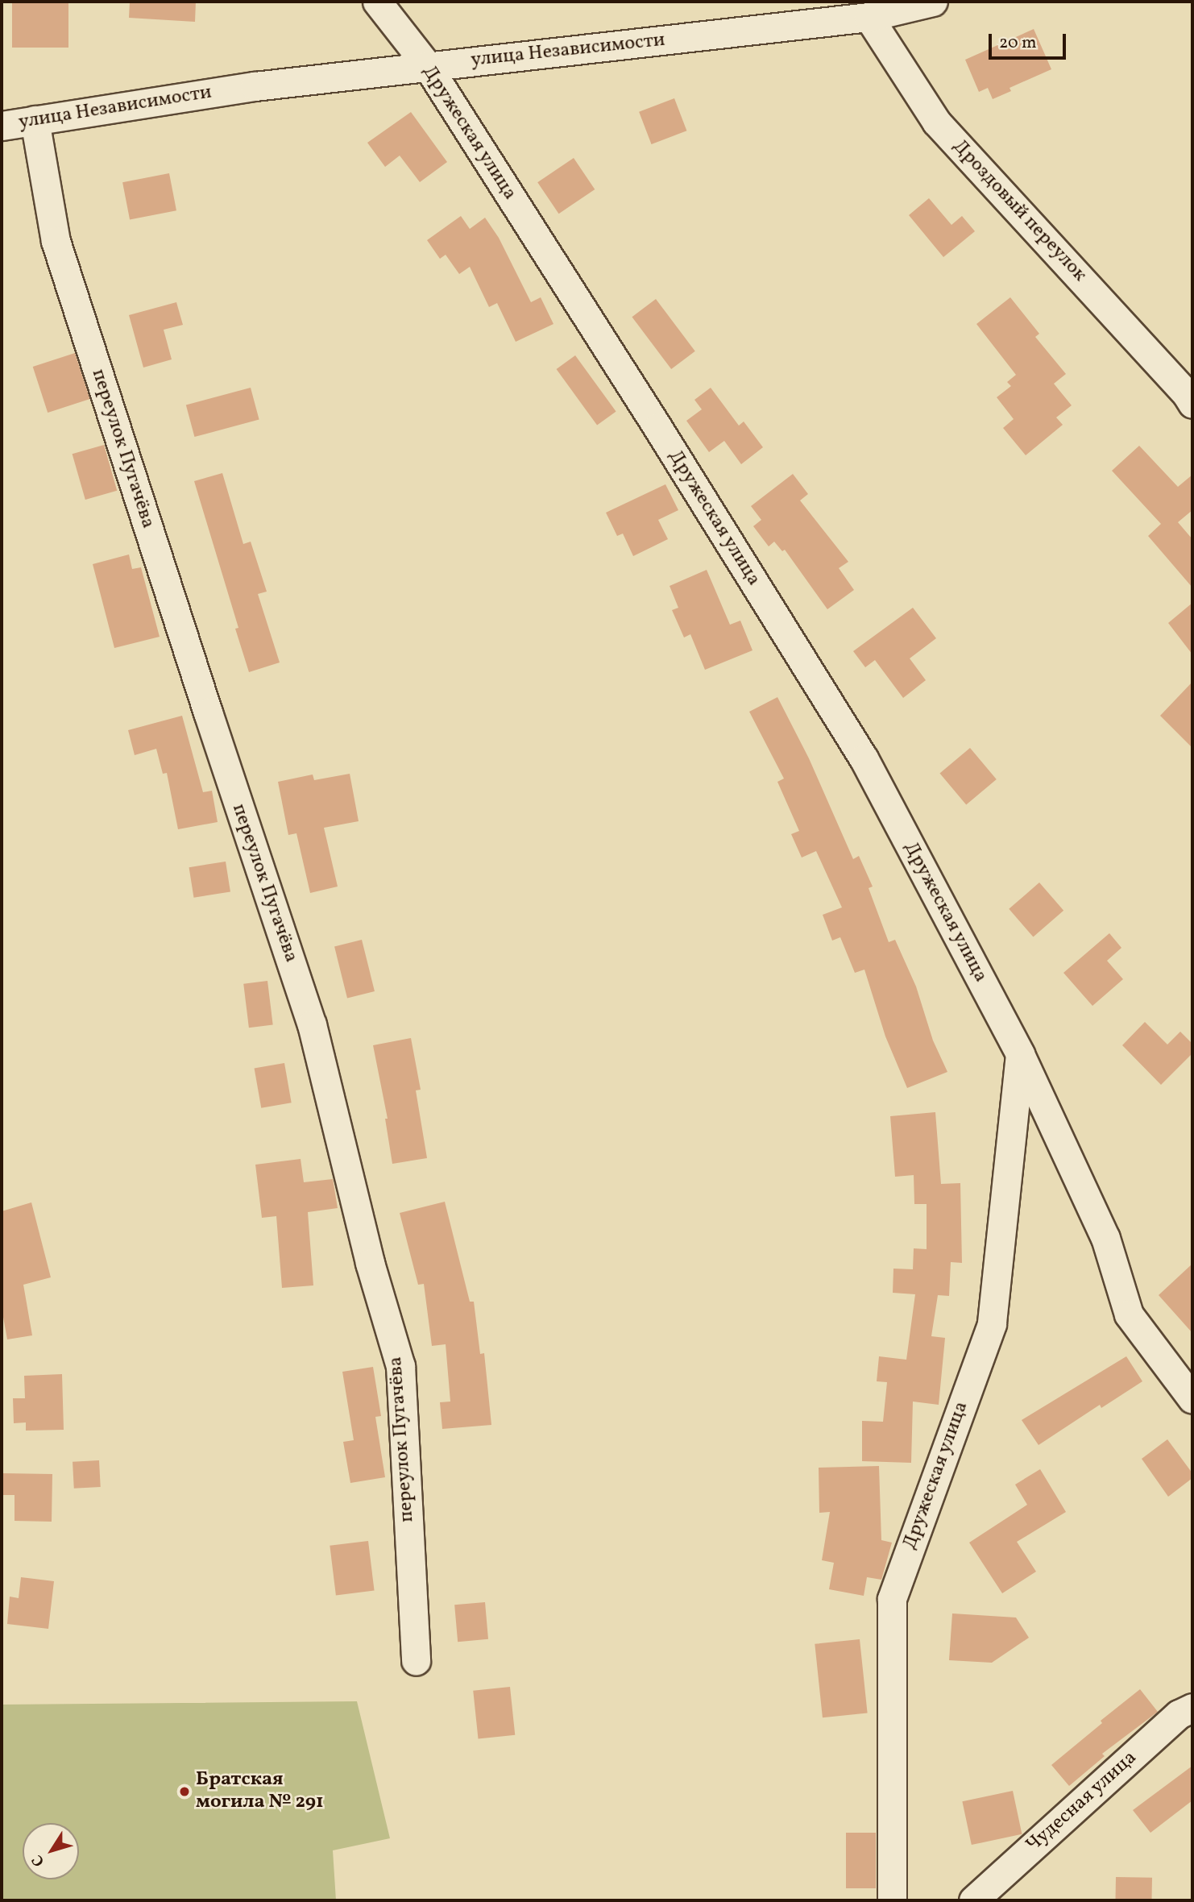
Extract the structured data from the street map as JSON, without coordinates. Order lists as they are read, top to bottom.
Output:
{
  "streets": {
    "street": [
      "улица Независимости",
      "Дружеская улица",
      "Дроздовый переулок",
      "переулок Пугачёва",
      "Чудесная улица"
    ]
  },
  "crossings": [
    ["улица Независимости", "Дружеская улица"],
    ["улица Независимости", "Дроздовый переулок"],
    ["улица Независимости", "переулок Пугачёва"]
  ],
  "places": ["Братская могила № 291"],
  "scale_bar": "20 m",
  "north": "bottom left"
}
